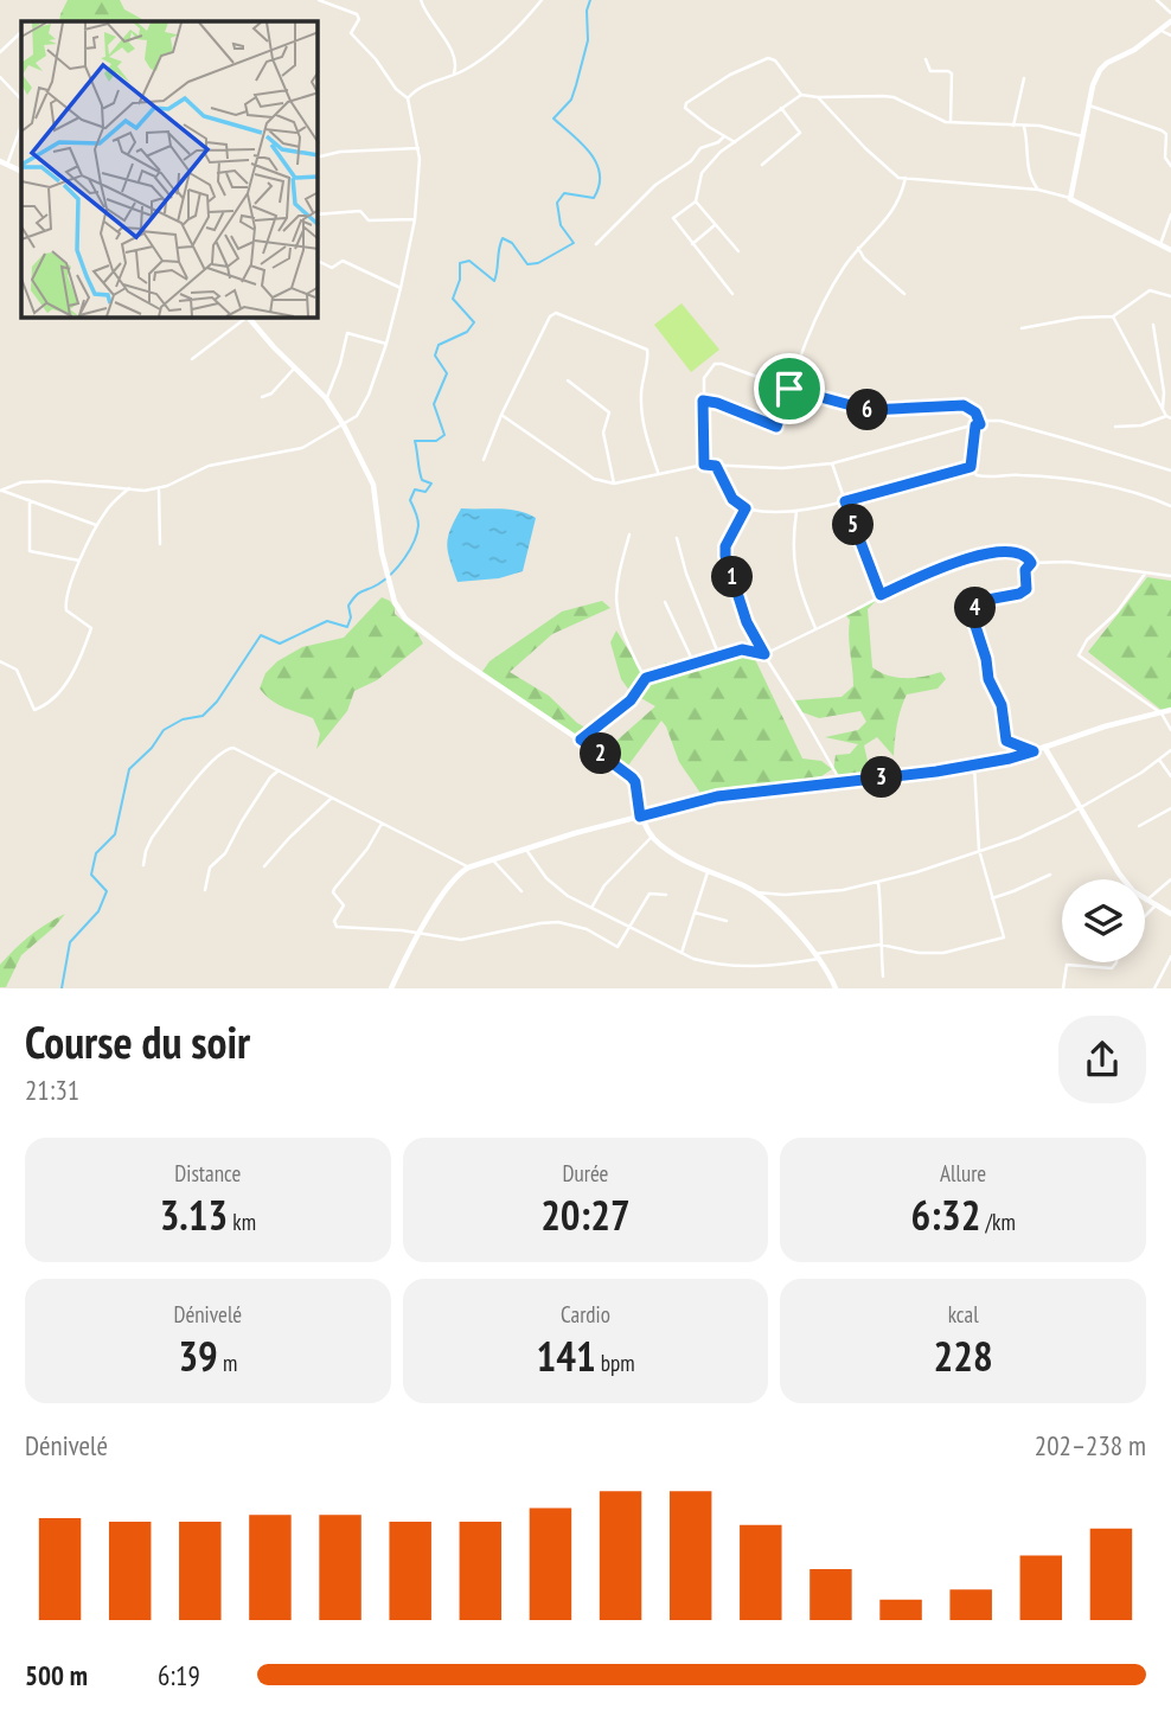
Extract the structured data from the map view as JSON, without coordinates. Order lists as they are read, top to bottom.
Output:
{
  "page": {
    "pins": [
      "6",
      "5",
      "1",
      "4",
      "2",
      "3"
    ],
    "heading": ["Course du soir", "21:31"],
    "stats": [
      ["Distance", "3.13 km"],
      ["Durée", "20:27"],
      ["Allure", "6:32 /km"],
      ["Dénivelé", "39 m"],
      ["Cardio", "141 bpm"],
      ["kcal", "228"]
    ],
    "chart": ["Dénivelé", "202–238 m"],
    "list": [
      {
        "name": "500 m",
        "note": "6:19"
      }
    ]
  }
}
